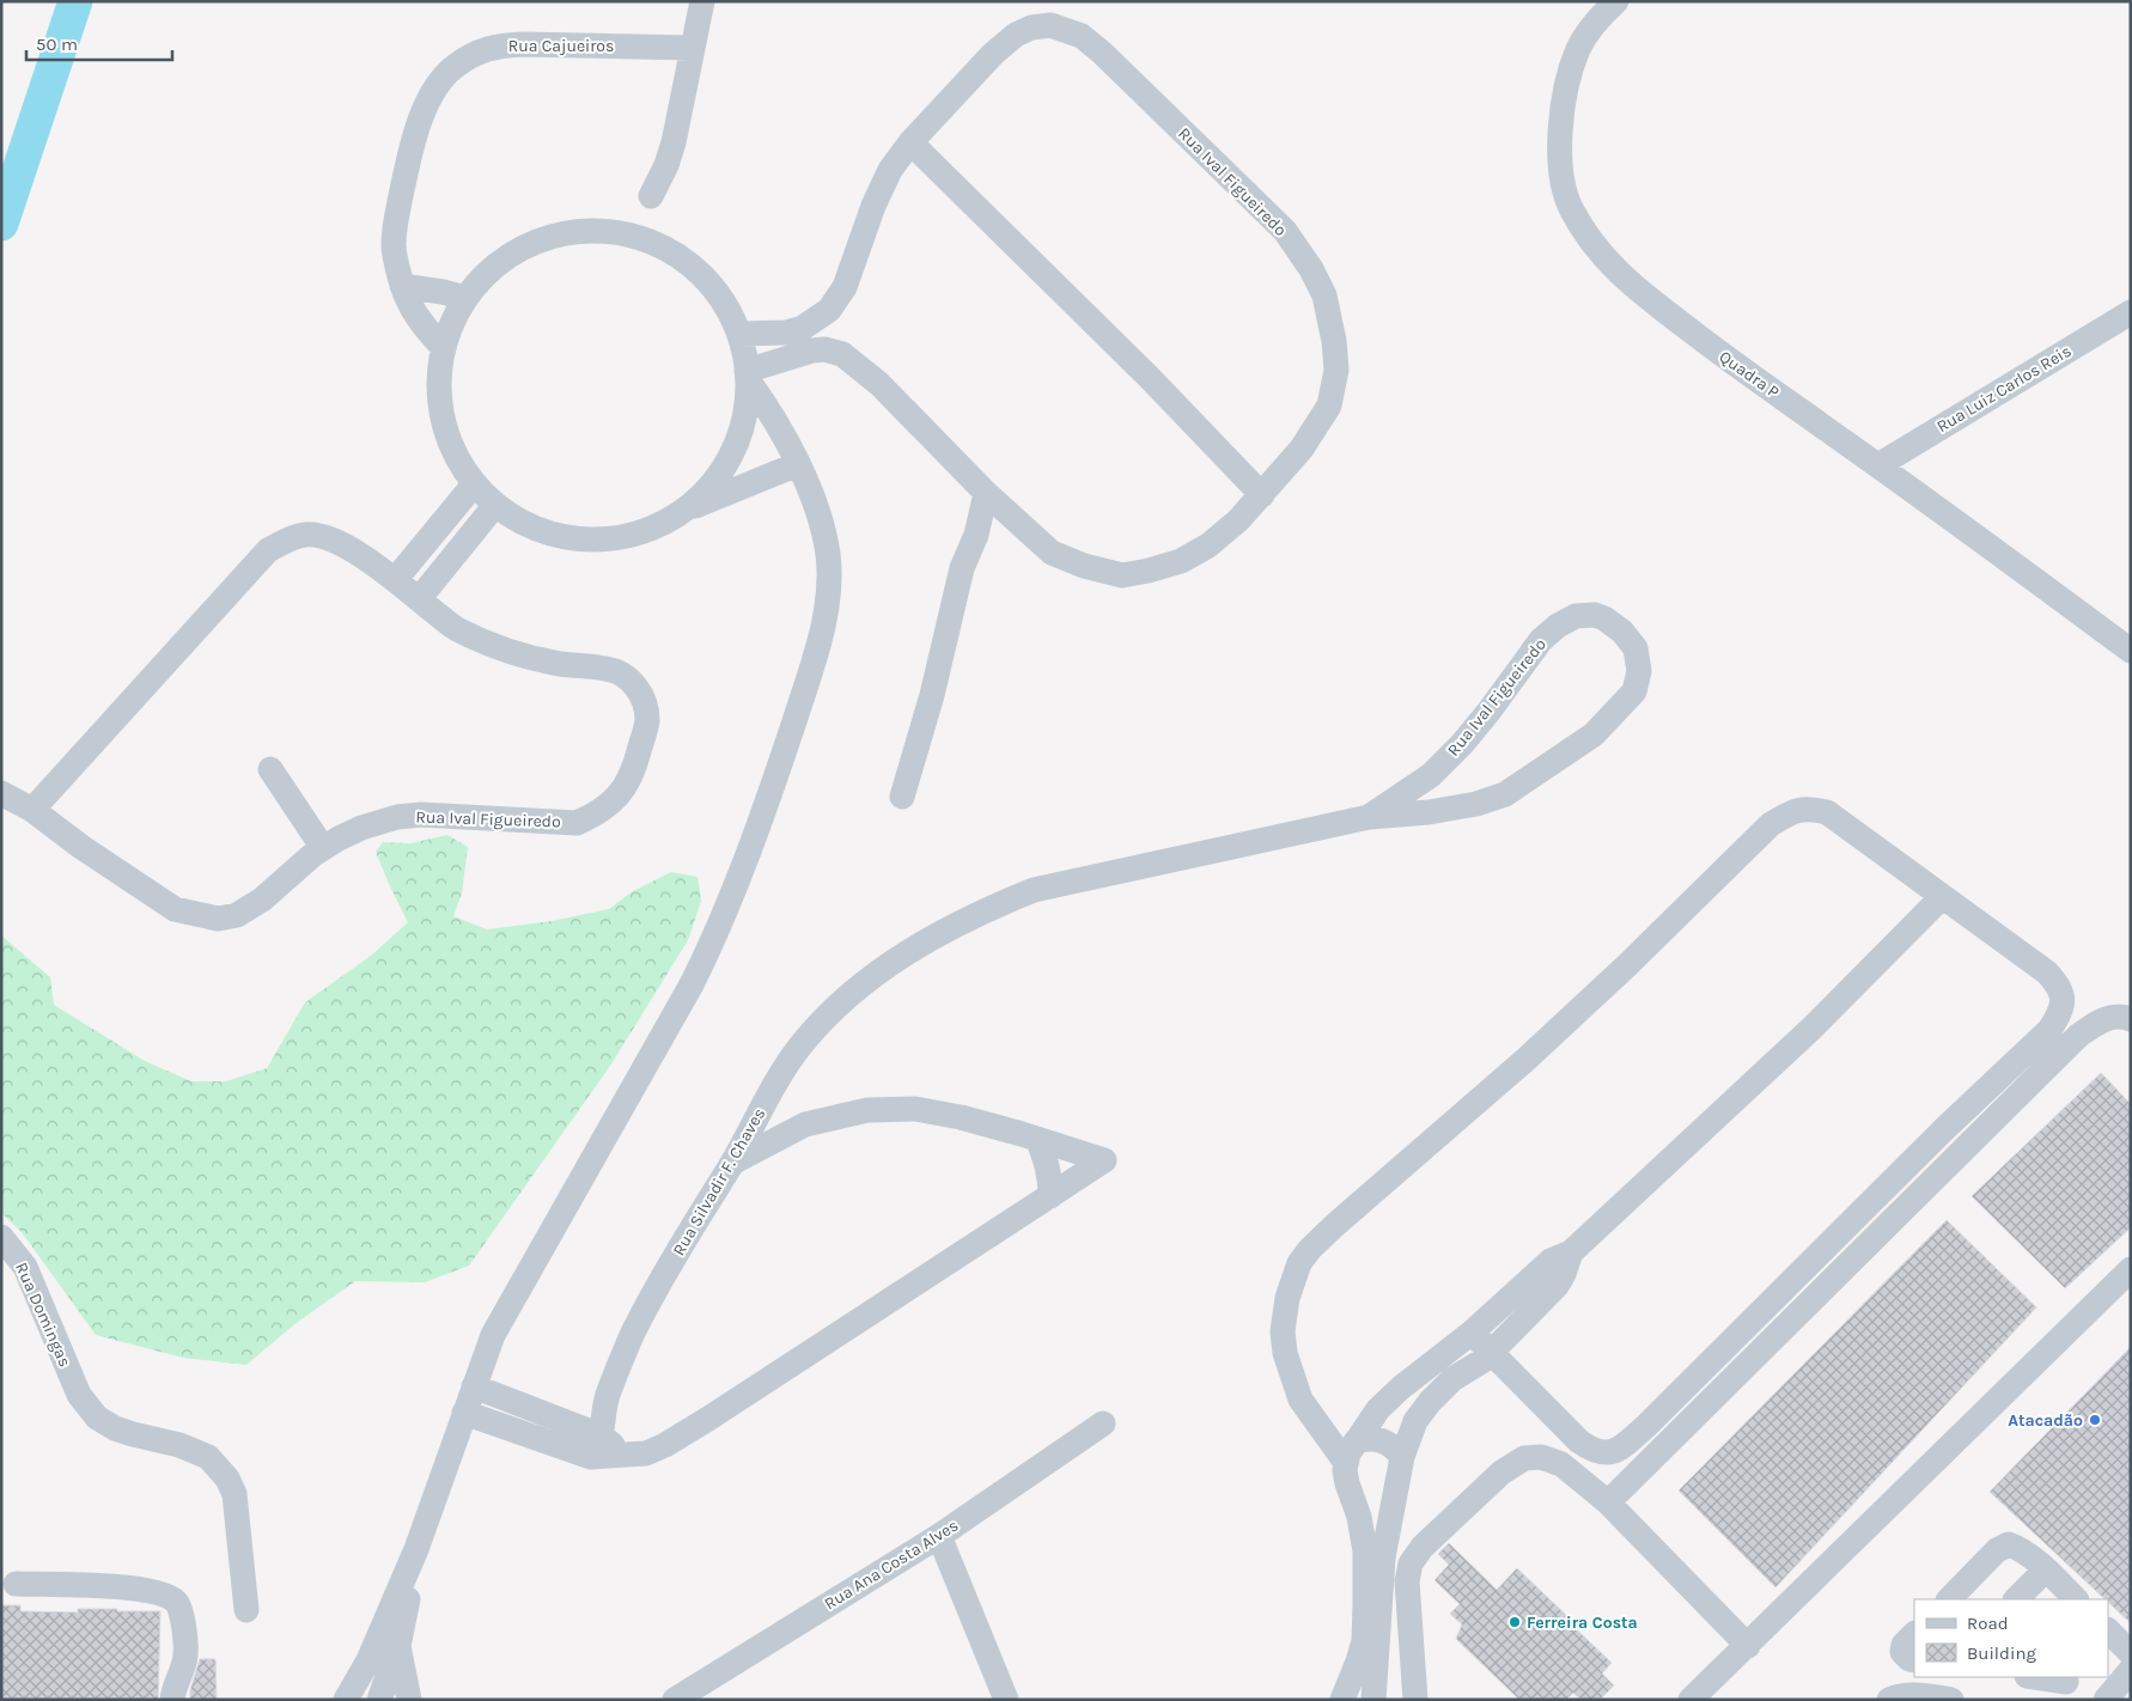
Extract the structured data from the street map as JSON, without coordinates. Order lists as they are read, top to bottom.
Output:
{
  "streets": {
    "street": [
      "Rua Cajueiros",
      "Rua Ival Figueiredo",
      "Quadra P",
      "Rua Luiz Carlos Reis",
      "Rua Silvadir F. Chaves",
      "Rua Domingas",
      "Rua Ana Costa Alves"
    ]
  },
  "crossings": [
    ["Rua Ival Figueiredo", "Rua Silvadir F. Chaves"],
    ["Quadra P", "Rua Luiz Carlos Reis"]
  ],
  "places": ["Atacadão", "Ferreira Costa"],
  "legend": ["Road", "Building"],
  "scale_bar": "50 m"
}
